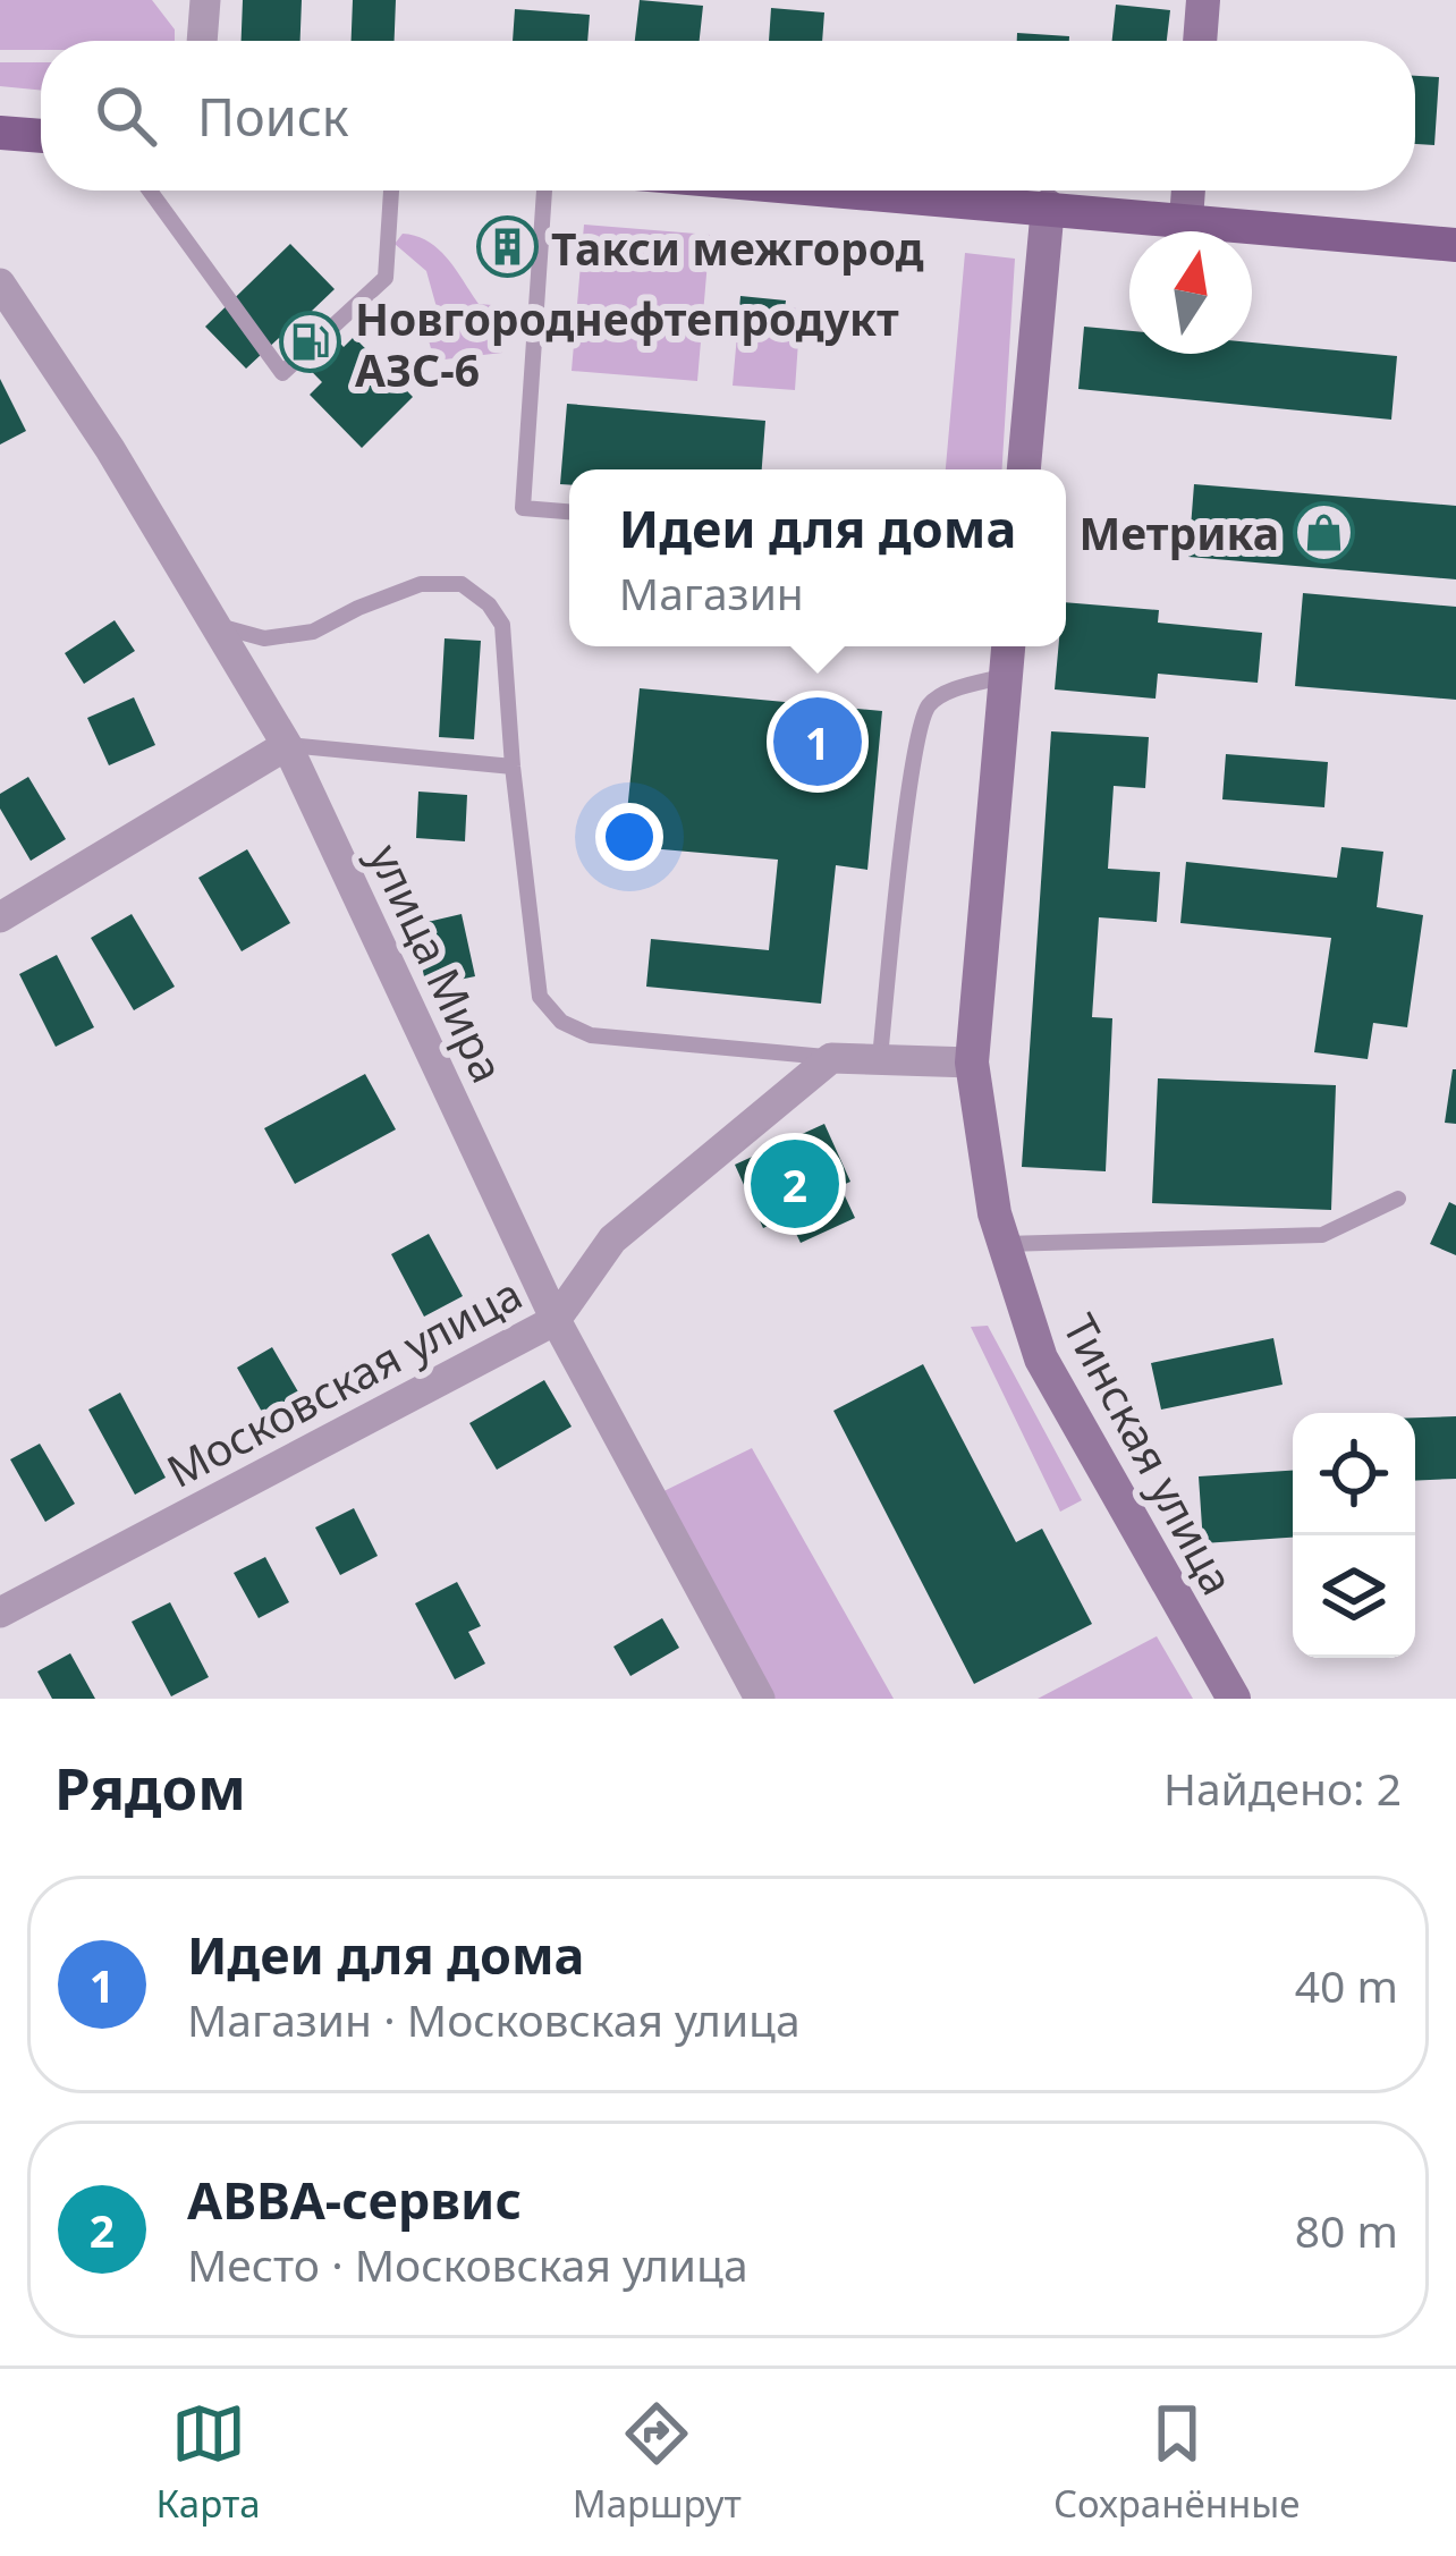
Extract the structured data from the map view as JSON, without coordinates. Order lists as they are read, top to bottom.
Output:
{
  "streets": {
    "main road": ["Тинская улица"],
    "street": ["улица Мира", "Московская улица"]
  },
  "crossings": [
    ["улица Мира", "Московская улица"]
  ],
  "places": {
    "building": ["Такси межгород"],
    "fuel station": ["Новгороднефтепродукт АЗС-6"],
    "shop": ["Метрика"]
  },
  "north": "top",
  "page": {
    "search": "Поиск",
    "popup": ["Идеи для дома", "Магазин"],
    "pins": ["1", "2"],
    "heading": ["Рядом", "Найдено: 2"],
    "list": [
      {
        "mark": "1",
        "name": "Идеи для дома",
        "note": "Магазин · Московская улица",
        "value": "40 m"
      },
      {
        "mark": "2",
        "name": "АВВА-сервис",
        "note": "Место · Московская улица",
        "value": "80 m"
      }
    ],
    "nav": ["Карта", "Маршрут", "Сохранённые"]
  }
}
